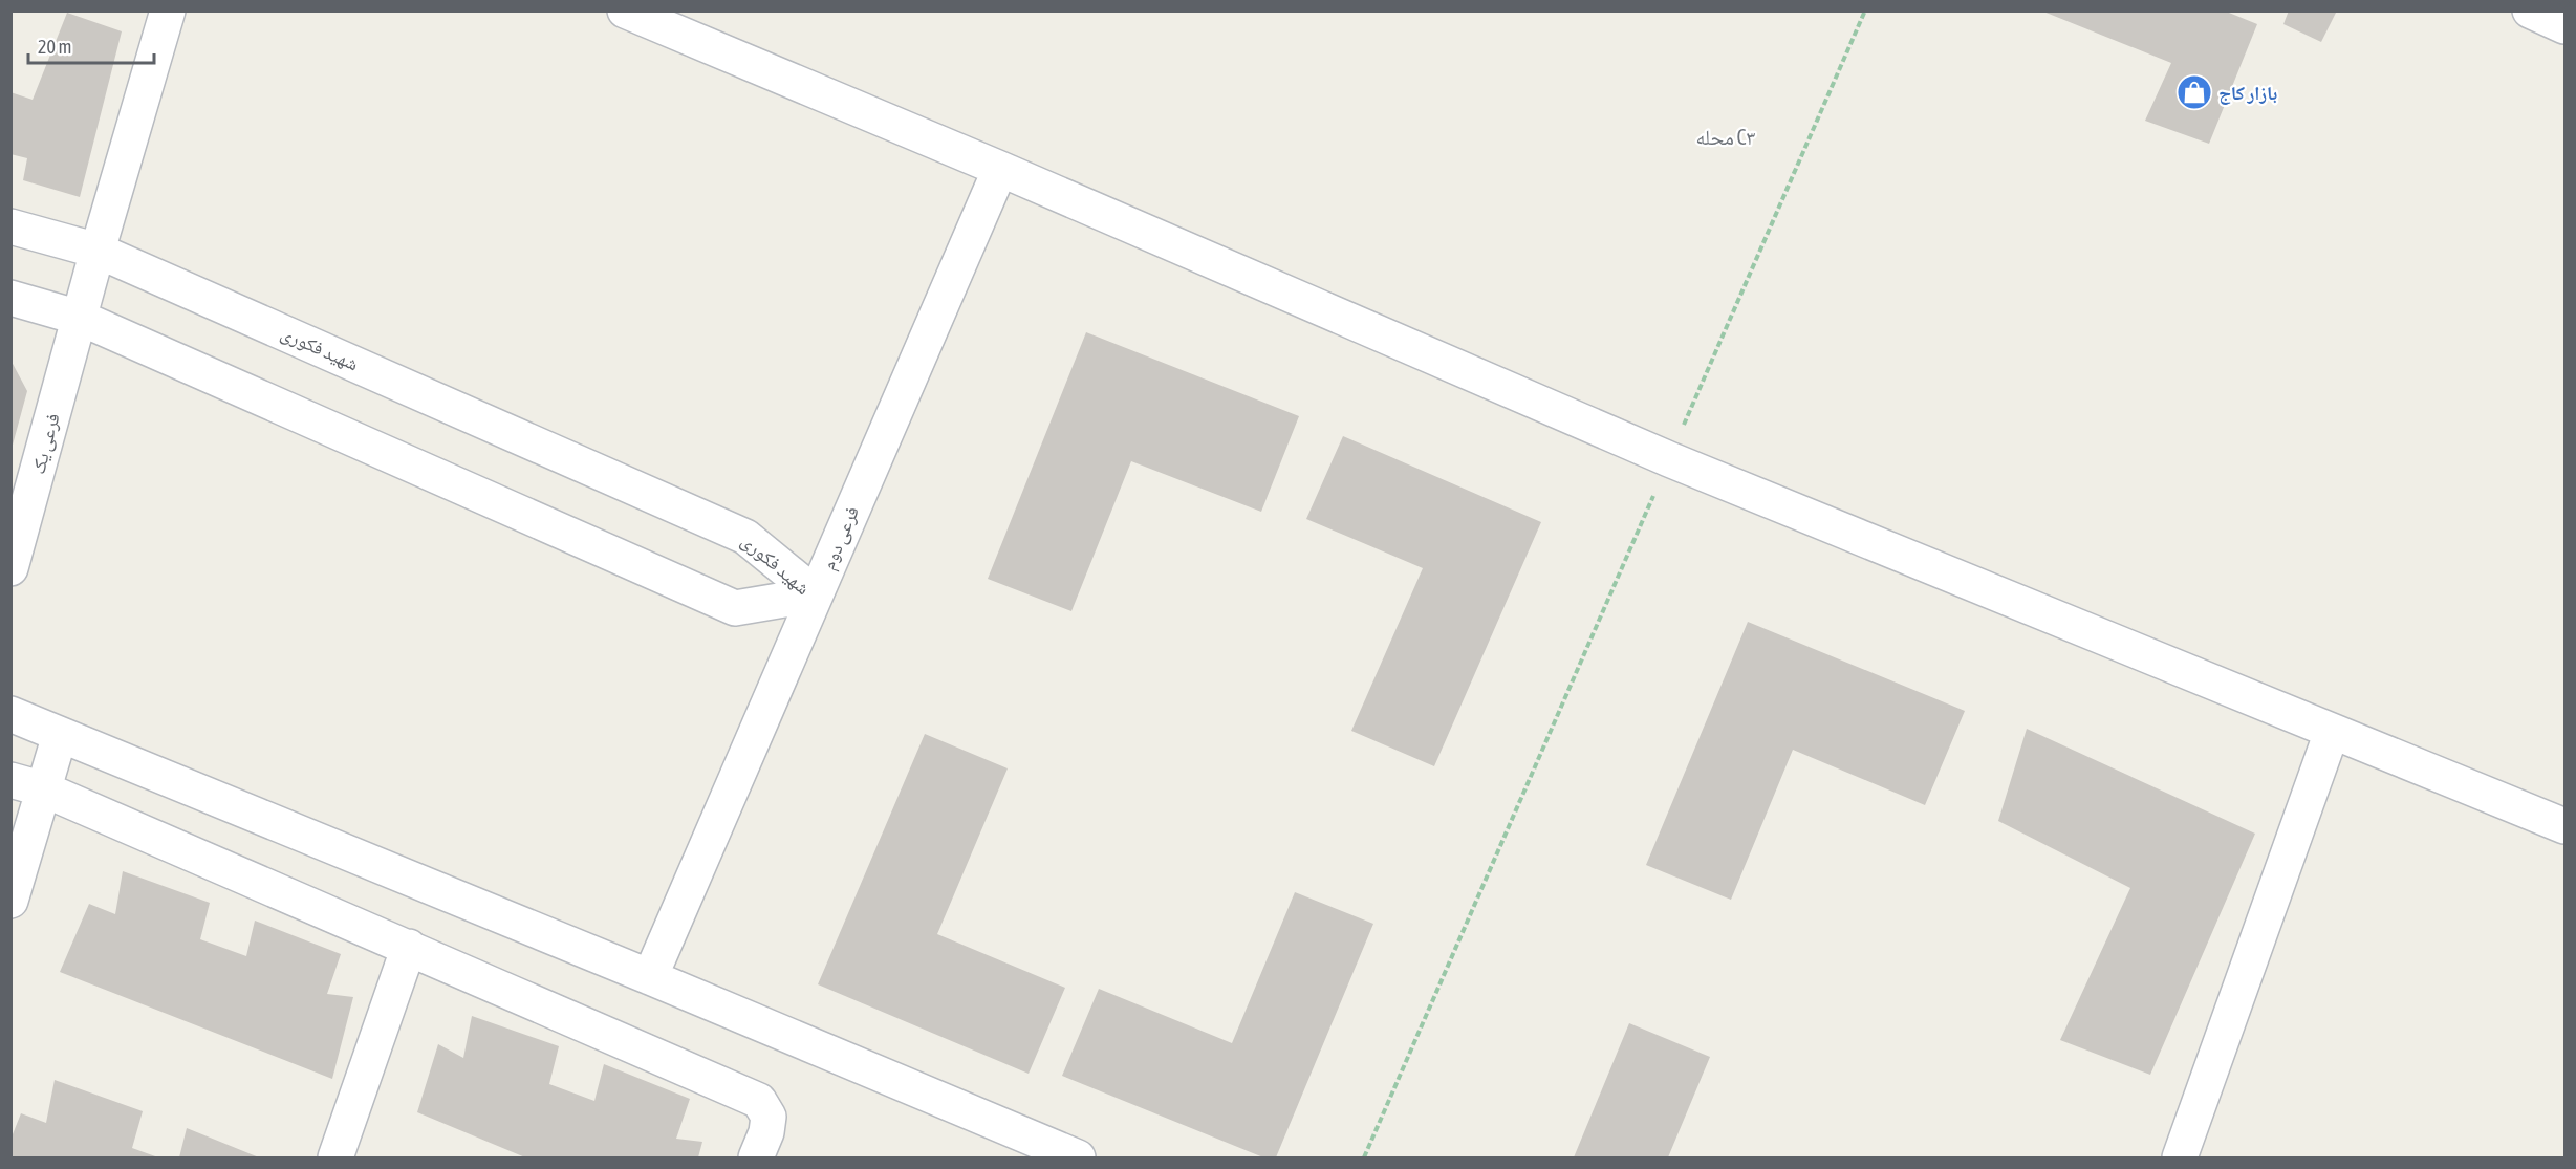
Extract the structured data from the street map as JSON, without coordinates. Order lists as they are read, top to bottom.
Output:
{
  "streets": {
    "street": ["شهید فکوری", "فرعی یک", "فرعی دوم"]
  },
  "crossings": [
    ["شهید فکوری", "فرعی یک"],
    ["شهید فکوری", "فرعی دوم"]
  ],
  "districts": ["محله C۳"],
  "places": {
    "shop": ["بازار کاج"]
  },
  "scale_bar": "20 m"
}
